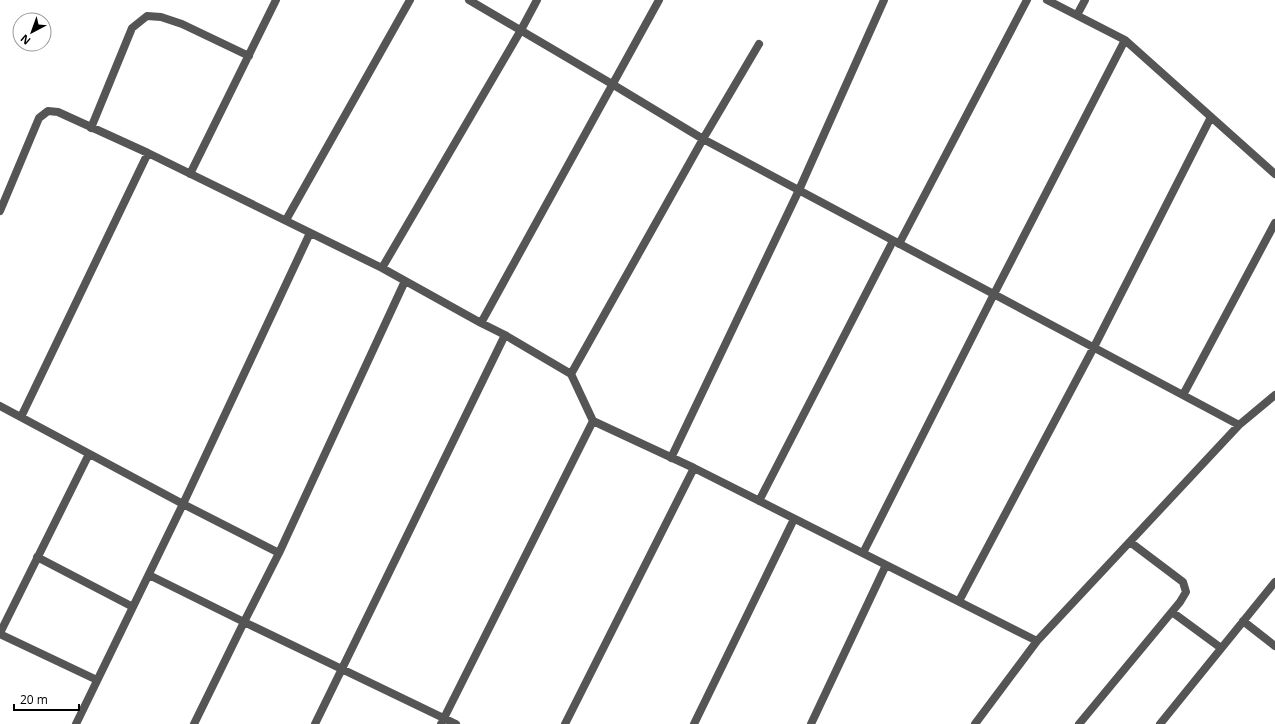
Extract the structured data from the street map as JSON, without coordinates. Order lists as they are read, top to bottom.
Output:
{
  "scale_bar": "20 m",
  "north": "bottom left"
}
